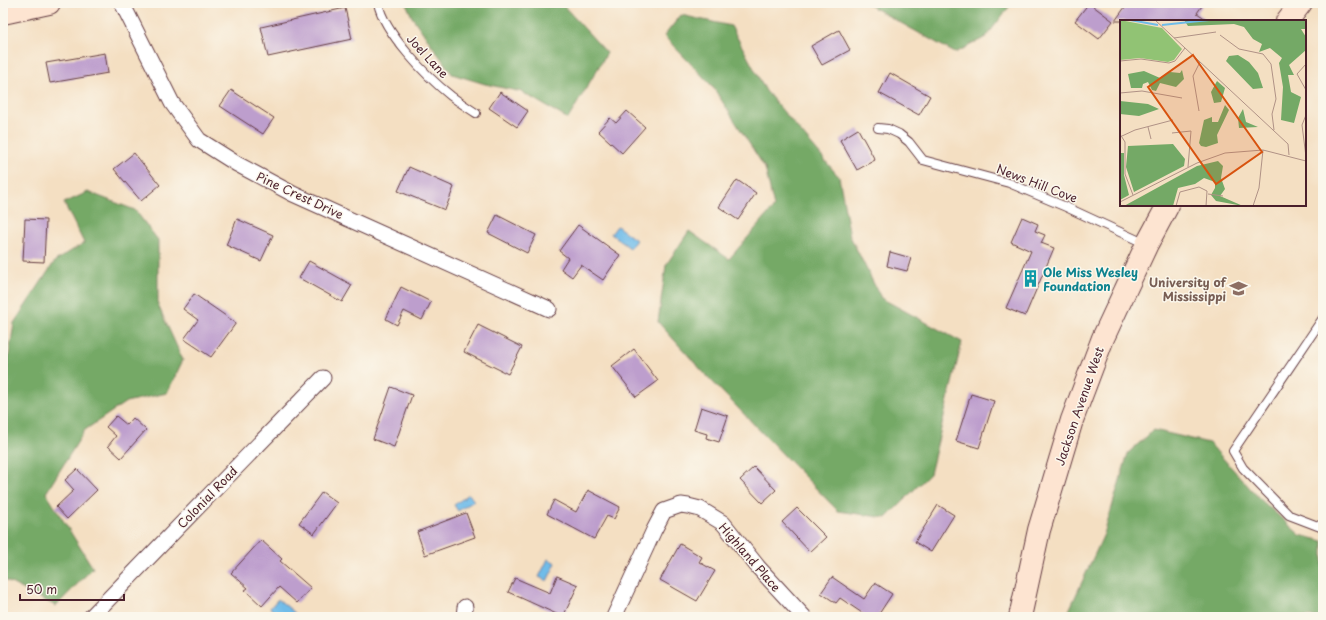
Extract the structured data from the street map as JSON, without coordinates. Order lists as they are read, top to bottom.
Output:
{
  "streets": {
    "main road": ["Jackson Avenue West"],
    "street": ["Pine Crest Drive", "Colonial Road", "Highland Place"],
    "lane": ["Joel Lane", "News Hill Cove"]
  },
  "crossings": [
    ["News Hill Cove", "Jackson Avenue West"]
  ],
  "places": {
    "building": ["Ole Miss Wesley Foundation"],
    "school or university": ["University of Mississippi"]
  },
  "scale_bar": "50 m"
}
